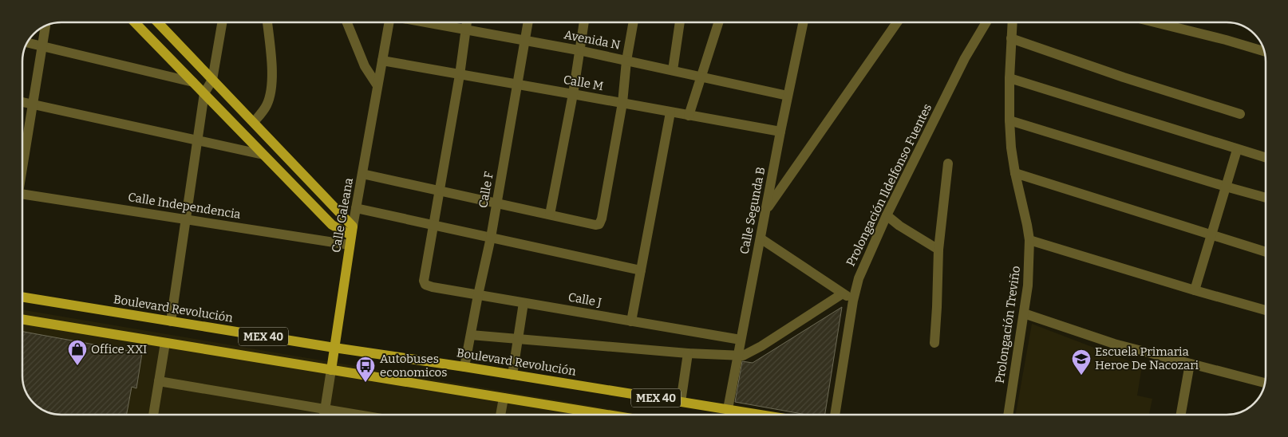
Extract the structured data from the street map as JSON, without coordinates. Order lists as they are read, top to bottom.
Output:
{
  "streets": {
    "main road": ["Calle Galeana", "Boulevard Revolución", "MEX 40"],
    "street": [
      "Avenida N",
      "Calle M",
      "Prolongación Ildelfonso Fuentes",
      "Calle F",
      "Calle Independencia",
      "Calle Segunda B",
      "Calle J",
      "Prolongación Treviño"
    ]
  },
  "crossings": [
    ["Avenida N", "Calle F"],
    ["Avenida N", "Calle Segunda B"],
    ["Calle M", "Calle F"],
    ["Calle M", "Calle Segunda B"],
    ["Calle M", "Calle Galeana"],
    ["Calle F", "Calle J"],
    ["Calle F", "Boulevard Revolución"],
    ["Calle Independencia", "Calle Galeana"],
    ["Calle Segunda B", "Calle J"],
    ["Calle Segunda B", "Boulevard Revolución"],
    ["Calle Galeana", "Boulevard Revolución"],
    ["Calle Galeana", "MEX 40"]
  ],
  "places": {
    "shop": ["Office XXI"],
    "school or university": ["Escuela Primaria Heroe De Nacozari"],
    "bus stop": ["Autobuses economicos"]
  }
}
